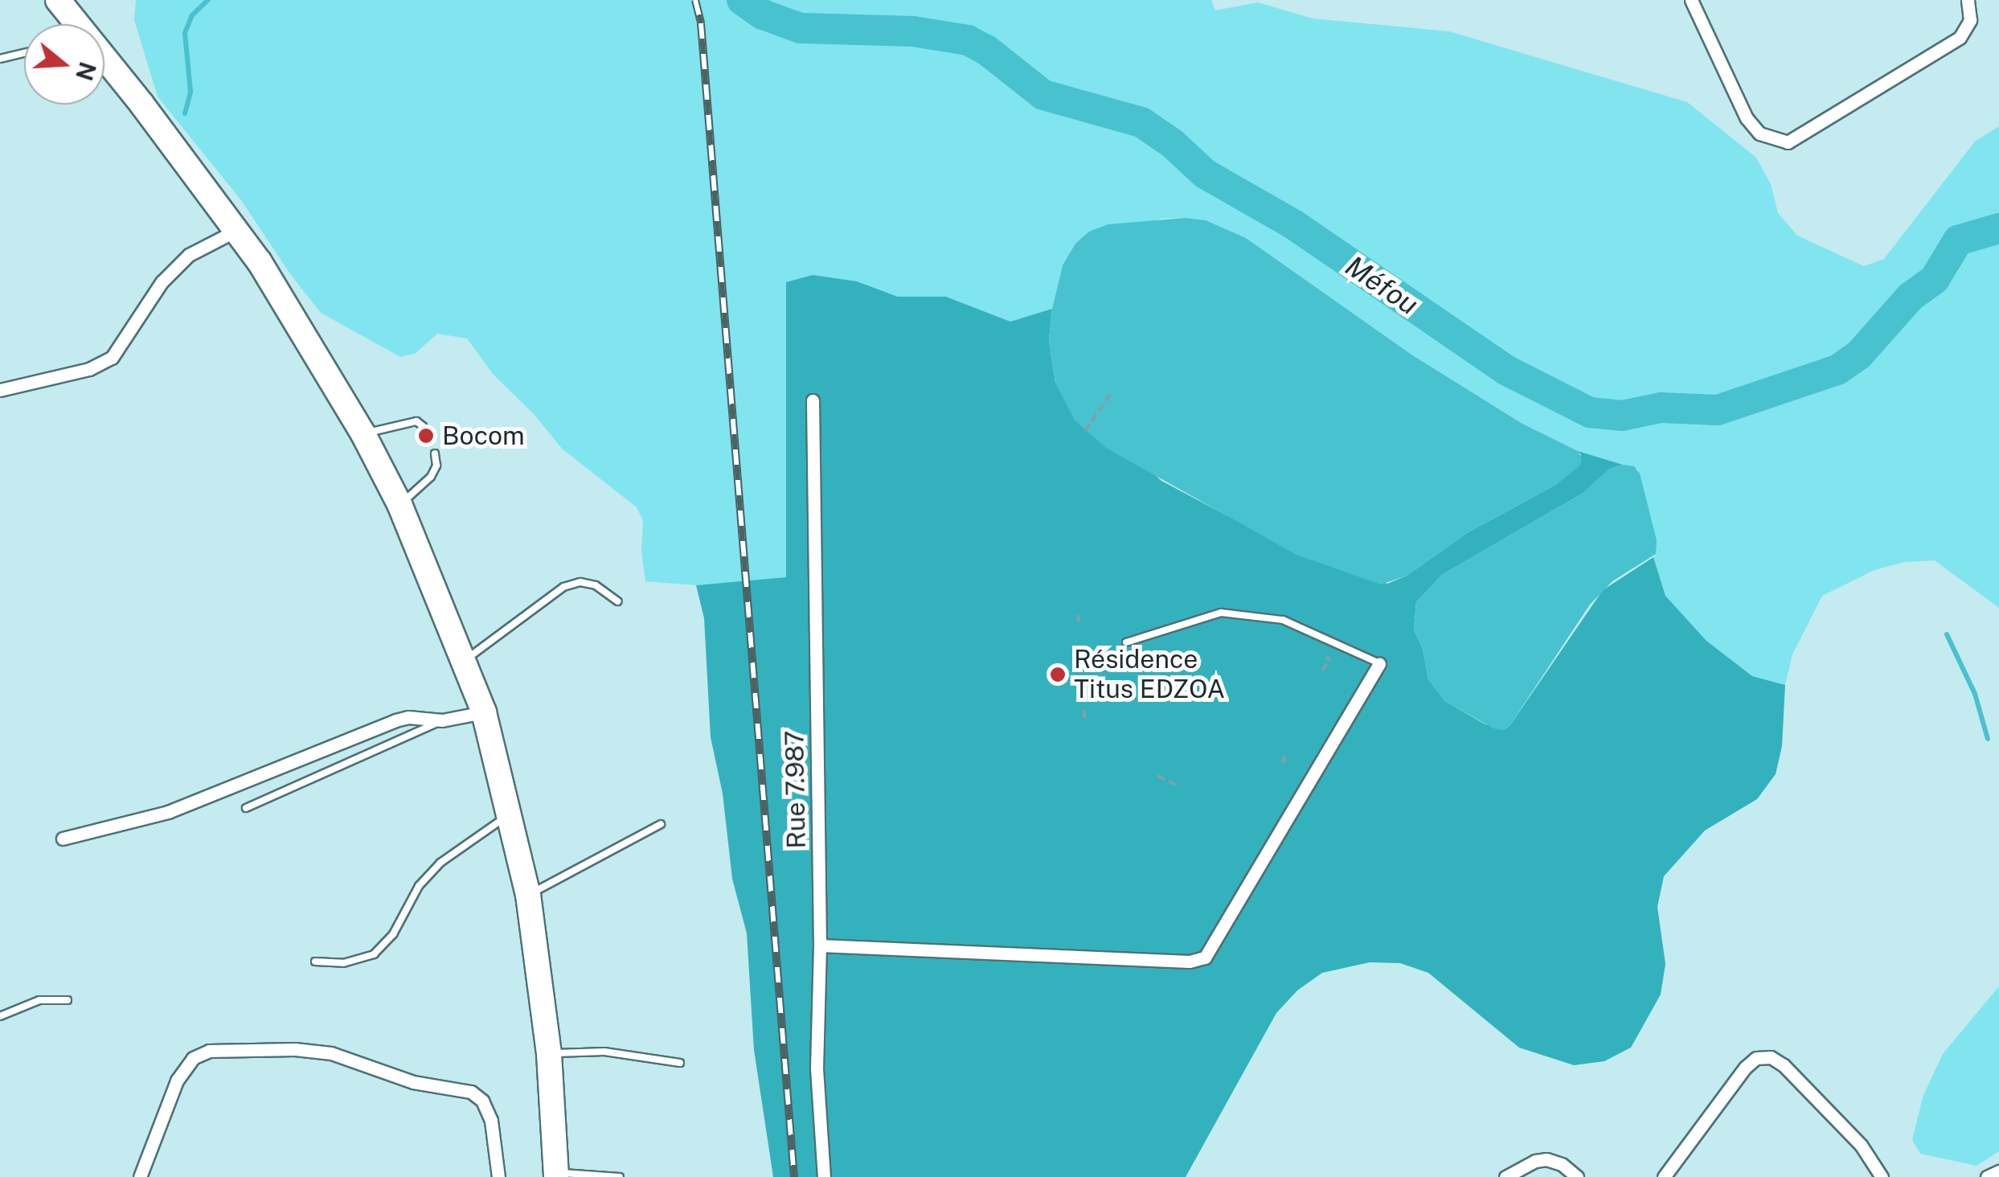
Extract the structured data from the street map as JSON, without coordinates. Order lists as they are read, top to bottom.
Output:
{
  "streets": {
    "street": ["Rue 7.987"]
  },
  "water": ["Méfou"],
  "places": ["Bocom", "Résidence Titus EDZOA"],
  "north": "right"
}
